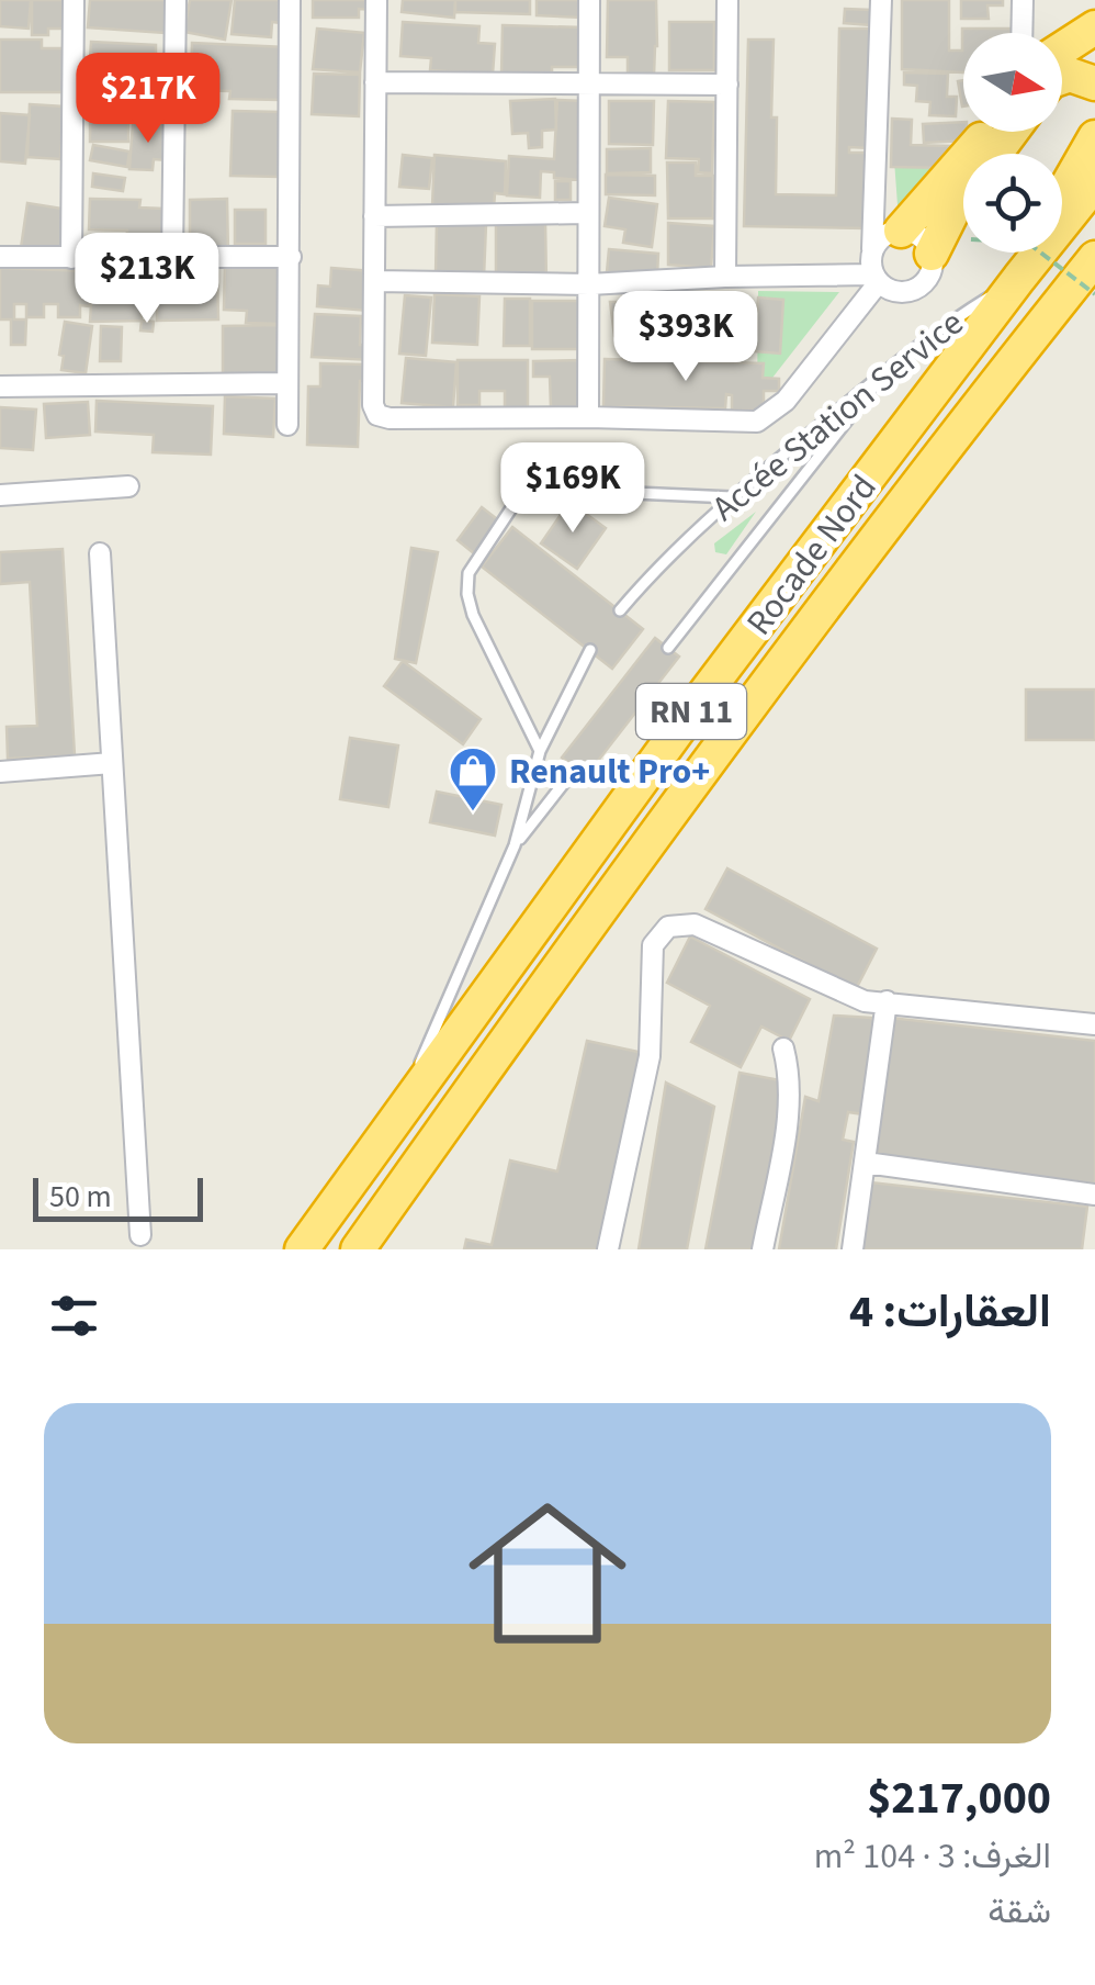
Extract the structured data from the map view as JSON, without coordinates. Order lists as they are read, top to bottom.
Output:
{
  "streets": {
    "highway": ["Rocade Nord", "RN 11"],
    "lane": ["Accée Station Service"]
  },
  "crossings": [
    ["Accée Station Service", "Rocade Nord"]
  ],
  "places": {
    "shop": ["Renault Pro+"]
  },
  "scale_bar": "50 m",
  "north": "right",
  "page": {
    "price": [
      "$217K",
      "$213K",
      "$393K",
      "$169K"
    ],
    "scale": "50 m",
    "heading": "العقارات: 4",
    "list": [
      {
        "name": "$217,000",
        "note": "الغرف: 3 · 104 m² · شقة"
      }
    ]
  }
}
